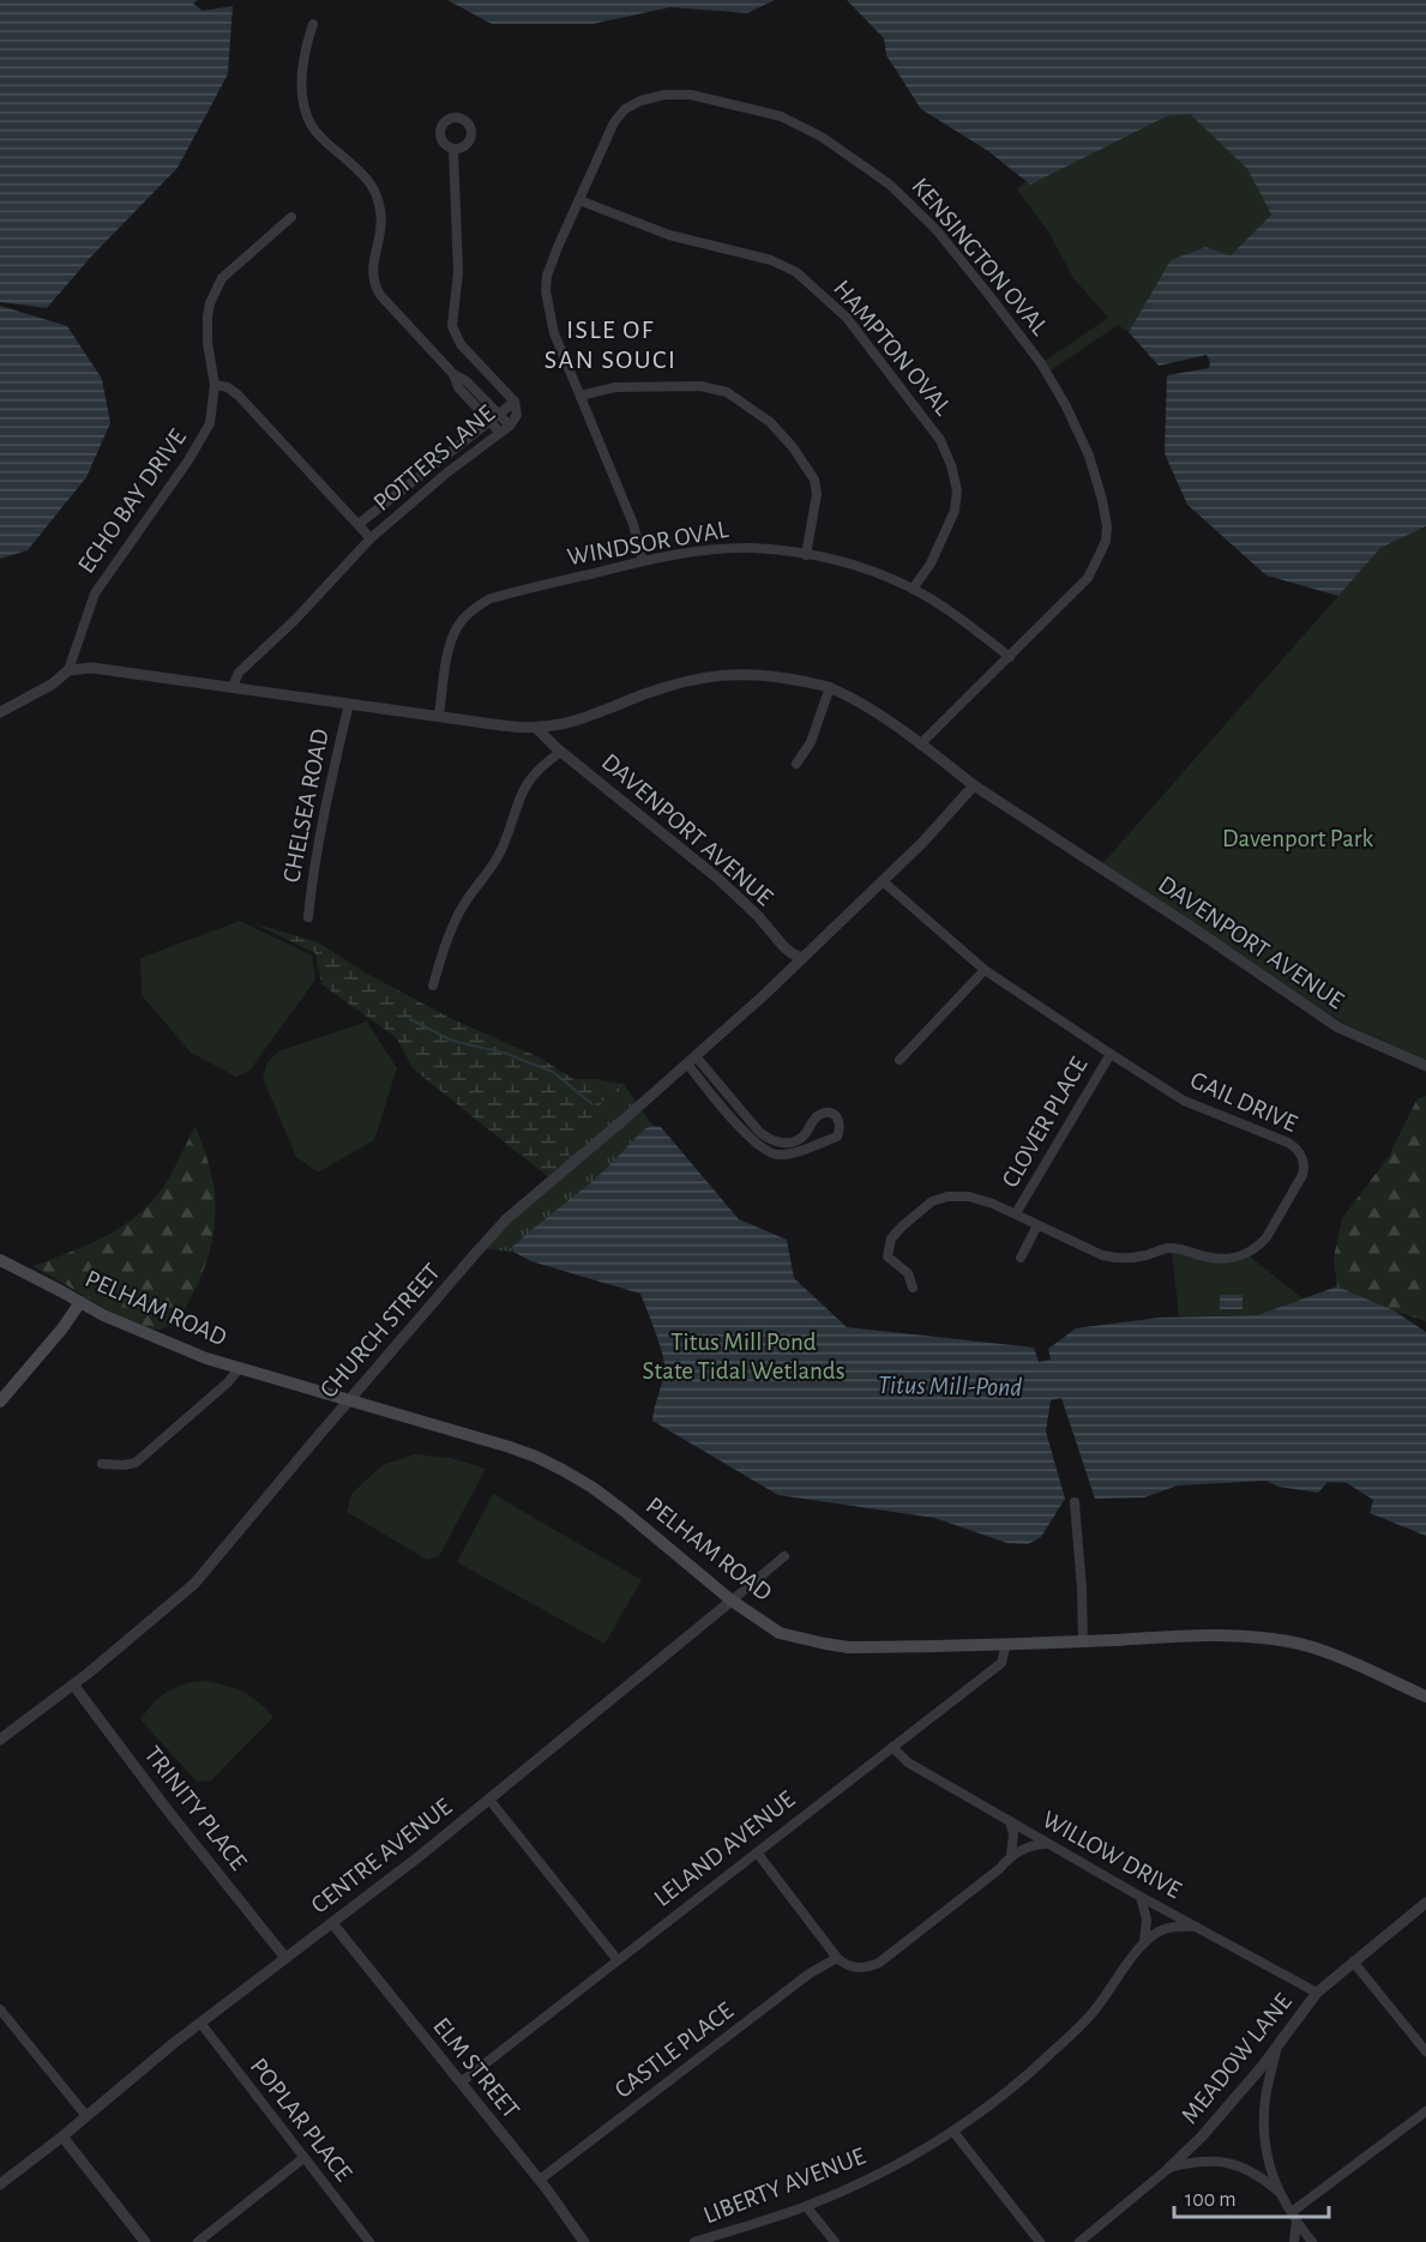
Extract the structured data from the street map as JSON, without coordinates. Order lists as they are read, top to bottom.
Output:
{
  "streets": {
    "main road": ["PELHAM ROAD"],
    "street": [
      "KENSINGTON OVAL",
      "HAMPTON OVAL",
      "POTTERS LANE",
      "ECHO BAY DRIVE",
      "WINDSOR OVAL",
      "CHELSEA ROAD",
      "DAVENPORT AVENUE",
      "GAIL DRIVE",
      "CLOVER PLACE",
      "CHURCH STREET",
      "TRINITY PLACE",
      "LELAND AVENUE",
      "WILLOW DRIVE",
      "CENTRE AVENUE",
      "CASTLE PLACE",
      "MEADOW LANE",
      "ELM STREET",
      "POPLAR PLACE",
      "LIBERTY AVENUE"
    ]
  },
  "crossings": [
    ["KENSINGTON OVAL", "HAMPTON OVAL"],
    ["KENSINGTON OVAL", "WINDSOR OVAL"],
    ["KENSINGTON OVAL", "DAVENPORT AVENUE"],
    ["HAMPTON OVAL", "WINDSOR OVAL"],
    ["DAVENPORT AVENUE", "CHURCH STREET"],
    ["GAIL DRIVE", "CLOVER PLACE"],
    ["PELHAM ROAD", "CHURCH STREET"],
    ["PELHAM ROAD", "LELAND AVENUE"],
    ["PELHAM ROAD", "CENTRE AVENUE"],
    ["CHURCH STREET", "TRINITY PLACE"],
    ["TRINITY PLACE", "CENTRE AVENUE"],
    ["LELAND AVENUE", "WILLOW DRIVE"],
    ["LELAND AVENUE", "ELM STREET"],
    ["WILLOW DRIVE", "MEADOW LANE"],
    ["WILLOW DRIVE", "LIBERTY AVENUE"],
    ["CENTRE AVENUE", "ELM STREET"],
    ["CENTRE AVENUE", "POPLAR PLACE"],
    ["CASTLE PLACE", "ELM STREET"]
  ],
  "districts": ["ISLE OF SAN SOUCI"],
  "water": ["Titus Mill-Pond"],
  "parks": ["Davenport Park", "Titus Mill Pond State Tidal Wetlands"],
  "scale_bar": "100 m"
}
